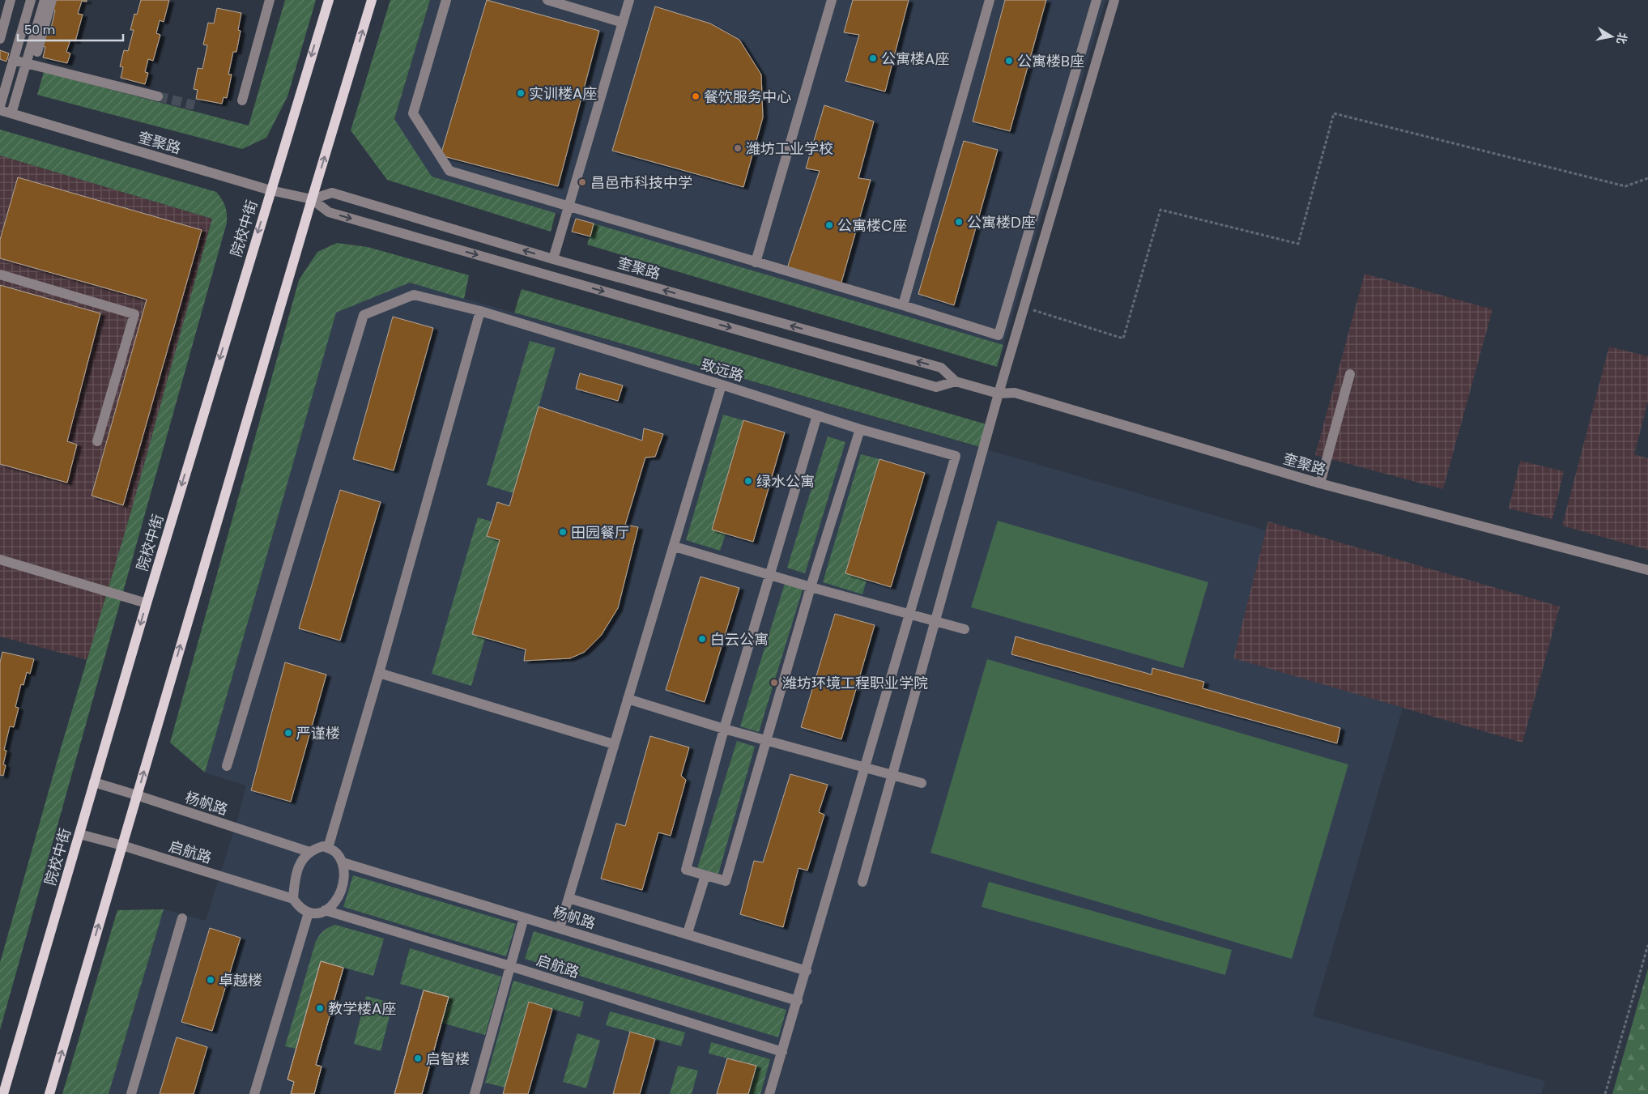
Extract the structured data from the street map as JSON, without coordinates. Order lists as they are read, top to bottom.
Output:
{
  "streets": {
    "main road": ["院校中街"],
    "street": [
      "奎聚路",
      "致远路",
      "杨帆路",
      "启航路"
    ]
  },
  "crossings": [
    ["奎聚路", "院校中街"],
    ["院校中街", "杨帆路"],
    ["院校中街", "启航路"],
    ["杨帆路", "启航路"]
  ],
  "places": [
    "公寓楼A座",
    "公寓楼B座",
    "实训楼A座",
    "餐饮服务中心",
    "潍坊工业学校",
    "昌邑市科技中学",
    "公寓楼D座",
    "公寓楼C座",
    "绿水公寓",
    "田园餐厅",
    "白云公寓",
    "潍坊环境工程职业学院",
    "严谨楼",
    "卓越楼",
    "教学楼A座",
    "启智楼"
  ],
  "scale_bar": "50 m",
  "north": "right"
}
